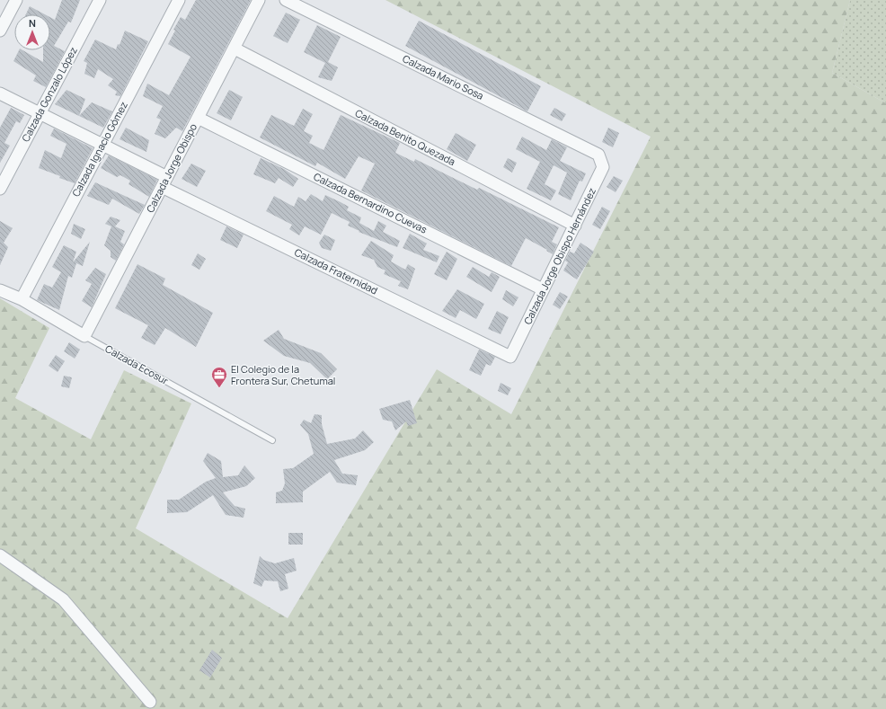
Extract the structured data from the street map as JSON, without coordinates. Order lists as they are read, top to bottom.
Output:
{
  "streets": {
    "street": [
      "Calzada Mario Sosa",
      "Calzada Gonzalo López",
      "Calzada Benito Quezada",
      "Calzada Ignacio Gómez",
      "Calzada Jorge Obispo",
      "Calzada Bernardino Cuevas",
      "Calzada Jorge Obispo Hernández",
      "Calzada Fraternidad",
      "Calzada Ecosur"
    ]
  },
  "crossings": [
    ["Calzada Mario Sosa", "Calzada Jorge Obispo Hernández"],
    ["Calzada Gonzalo López", "Calzada Fraternidad"],
    ["Calzada Benito Quezada", "Calzada Jorge Obispo"],
    ["Calzada Benito Quezada", "Calzada Jorge Obispo Hernández"],
    ["Calzada Ignacio Gómez", "Calzada Fraternidad"],
    ["Calzada Ignacio Gómez", "Calzada Ecosur"],
    ["Calzada Jorge Obispo", "Calzada Bernardino Cuevas"],
    ["Calzada Jorge Obispo", "Calzada Fraternidad"],
    ["Calzada Jorge Obispo", "Calzada Ecosur"],
    ["Calzada Bernardino Cuevas", "Calzada Jorge Obispo Hernández"],
    ["Calzada Jorge Obispo Hernández", "Calzada Fraternidad"]
  ],
  "places": {
    "office": ["El Colegio de la Frontera Sur, Chetumal"]
  },
  "north": "top"
}
